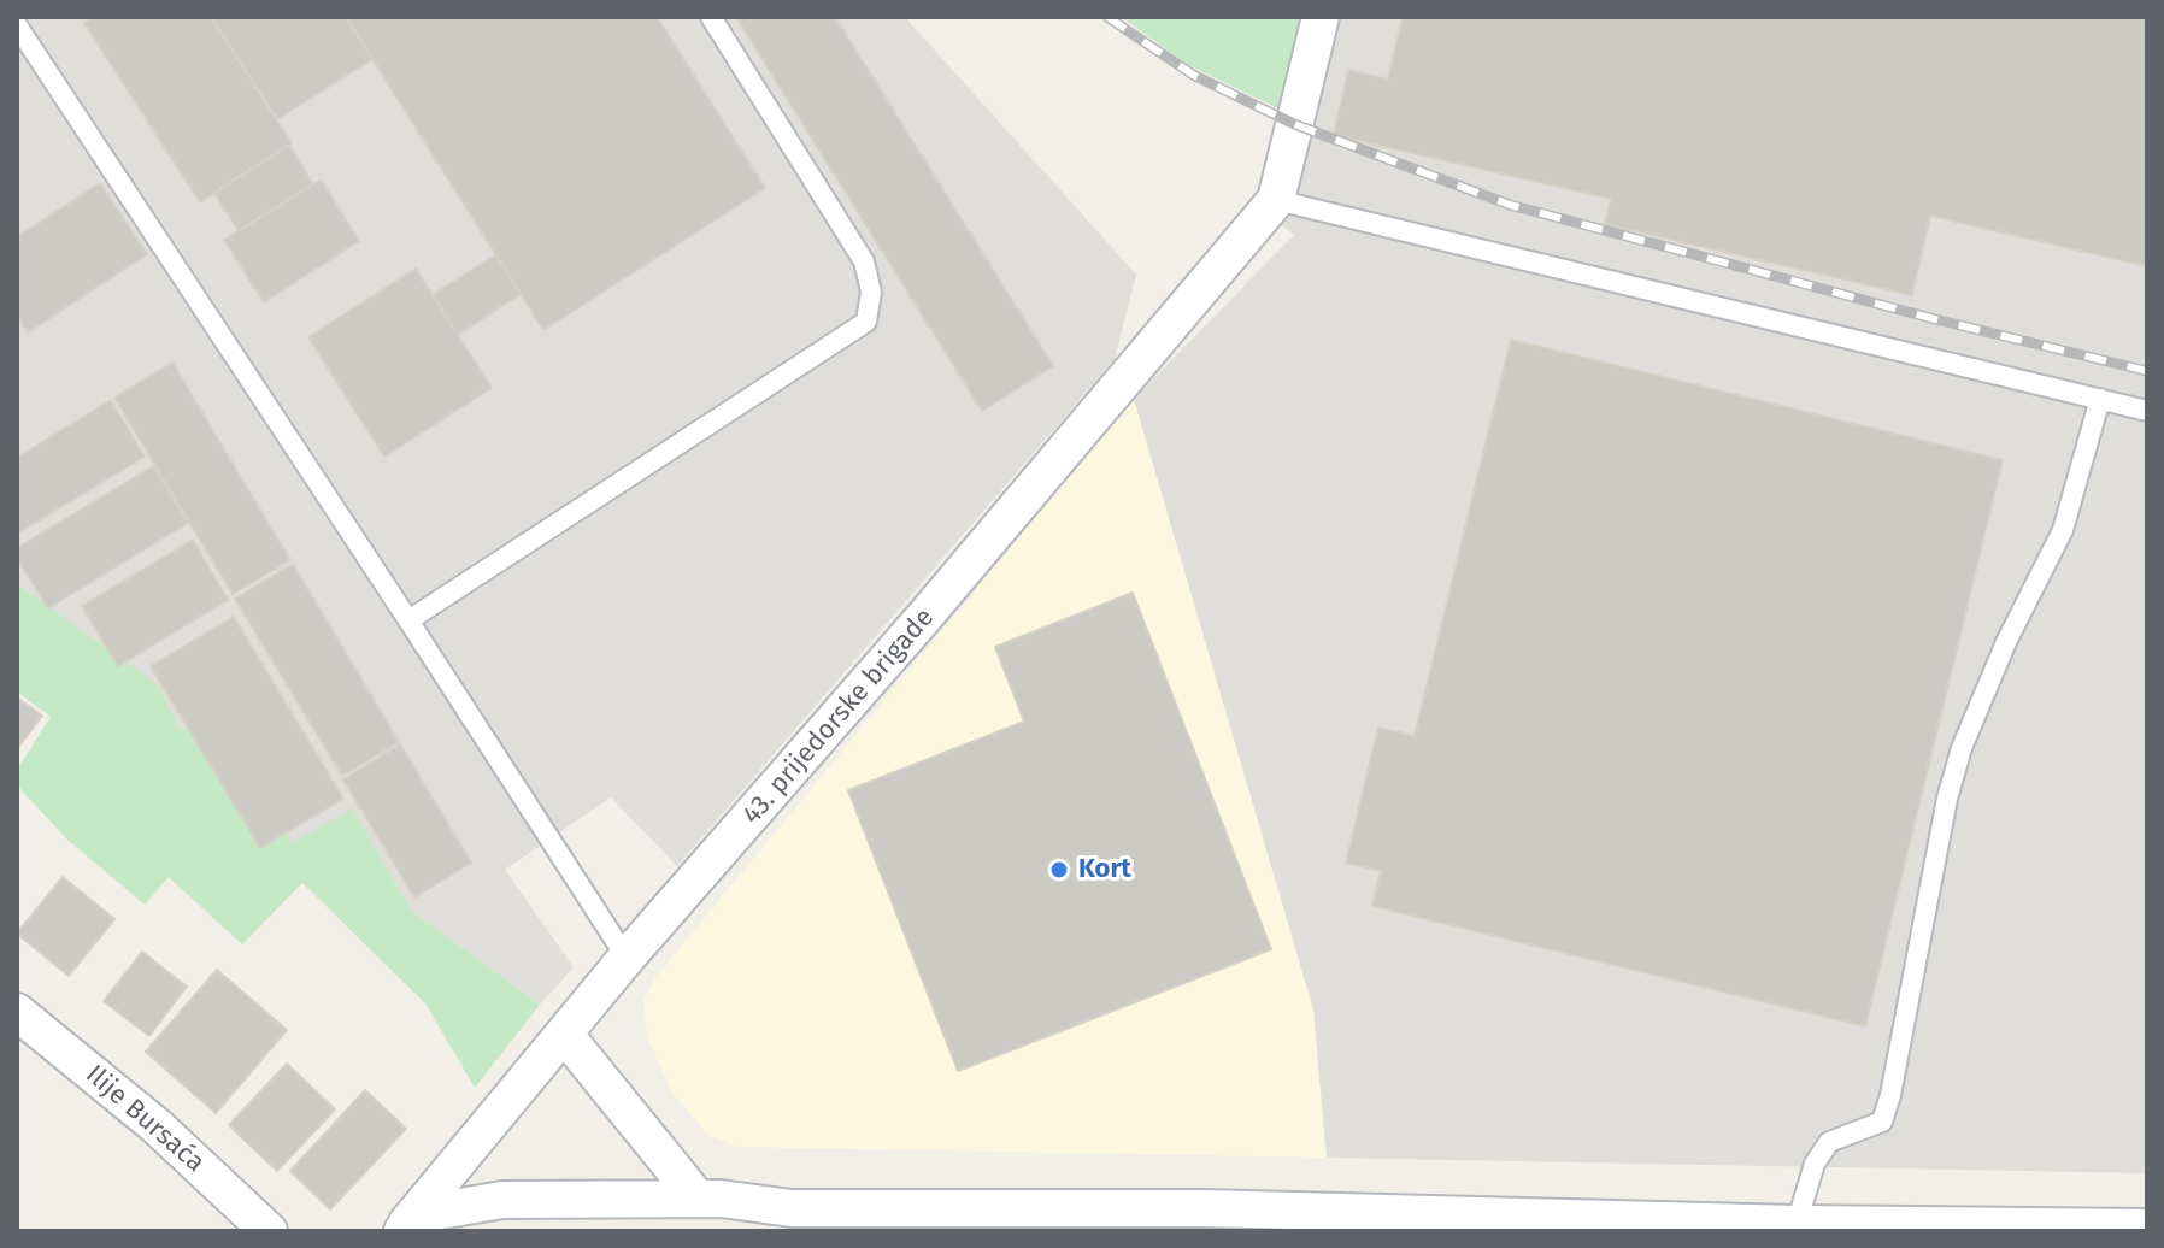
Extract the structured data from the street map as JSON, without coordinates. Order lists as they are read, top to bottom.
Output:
{
  "streets": {
    "street": ["43. prijedorske brigade", "Ilije Bursaća"]
  },
  "places": ["Kort"]
}
